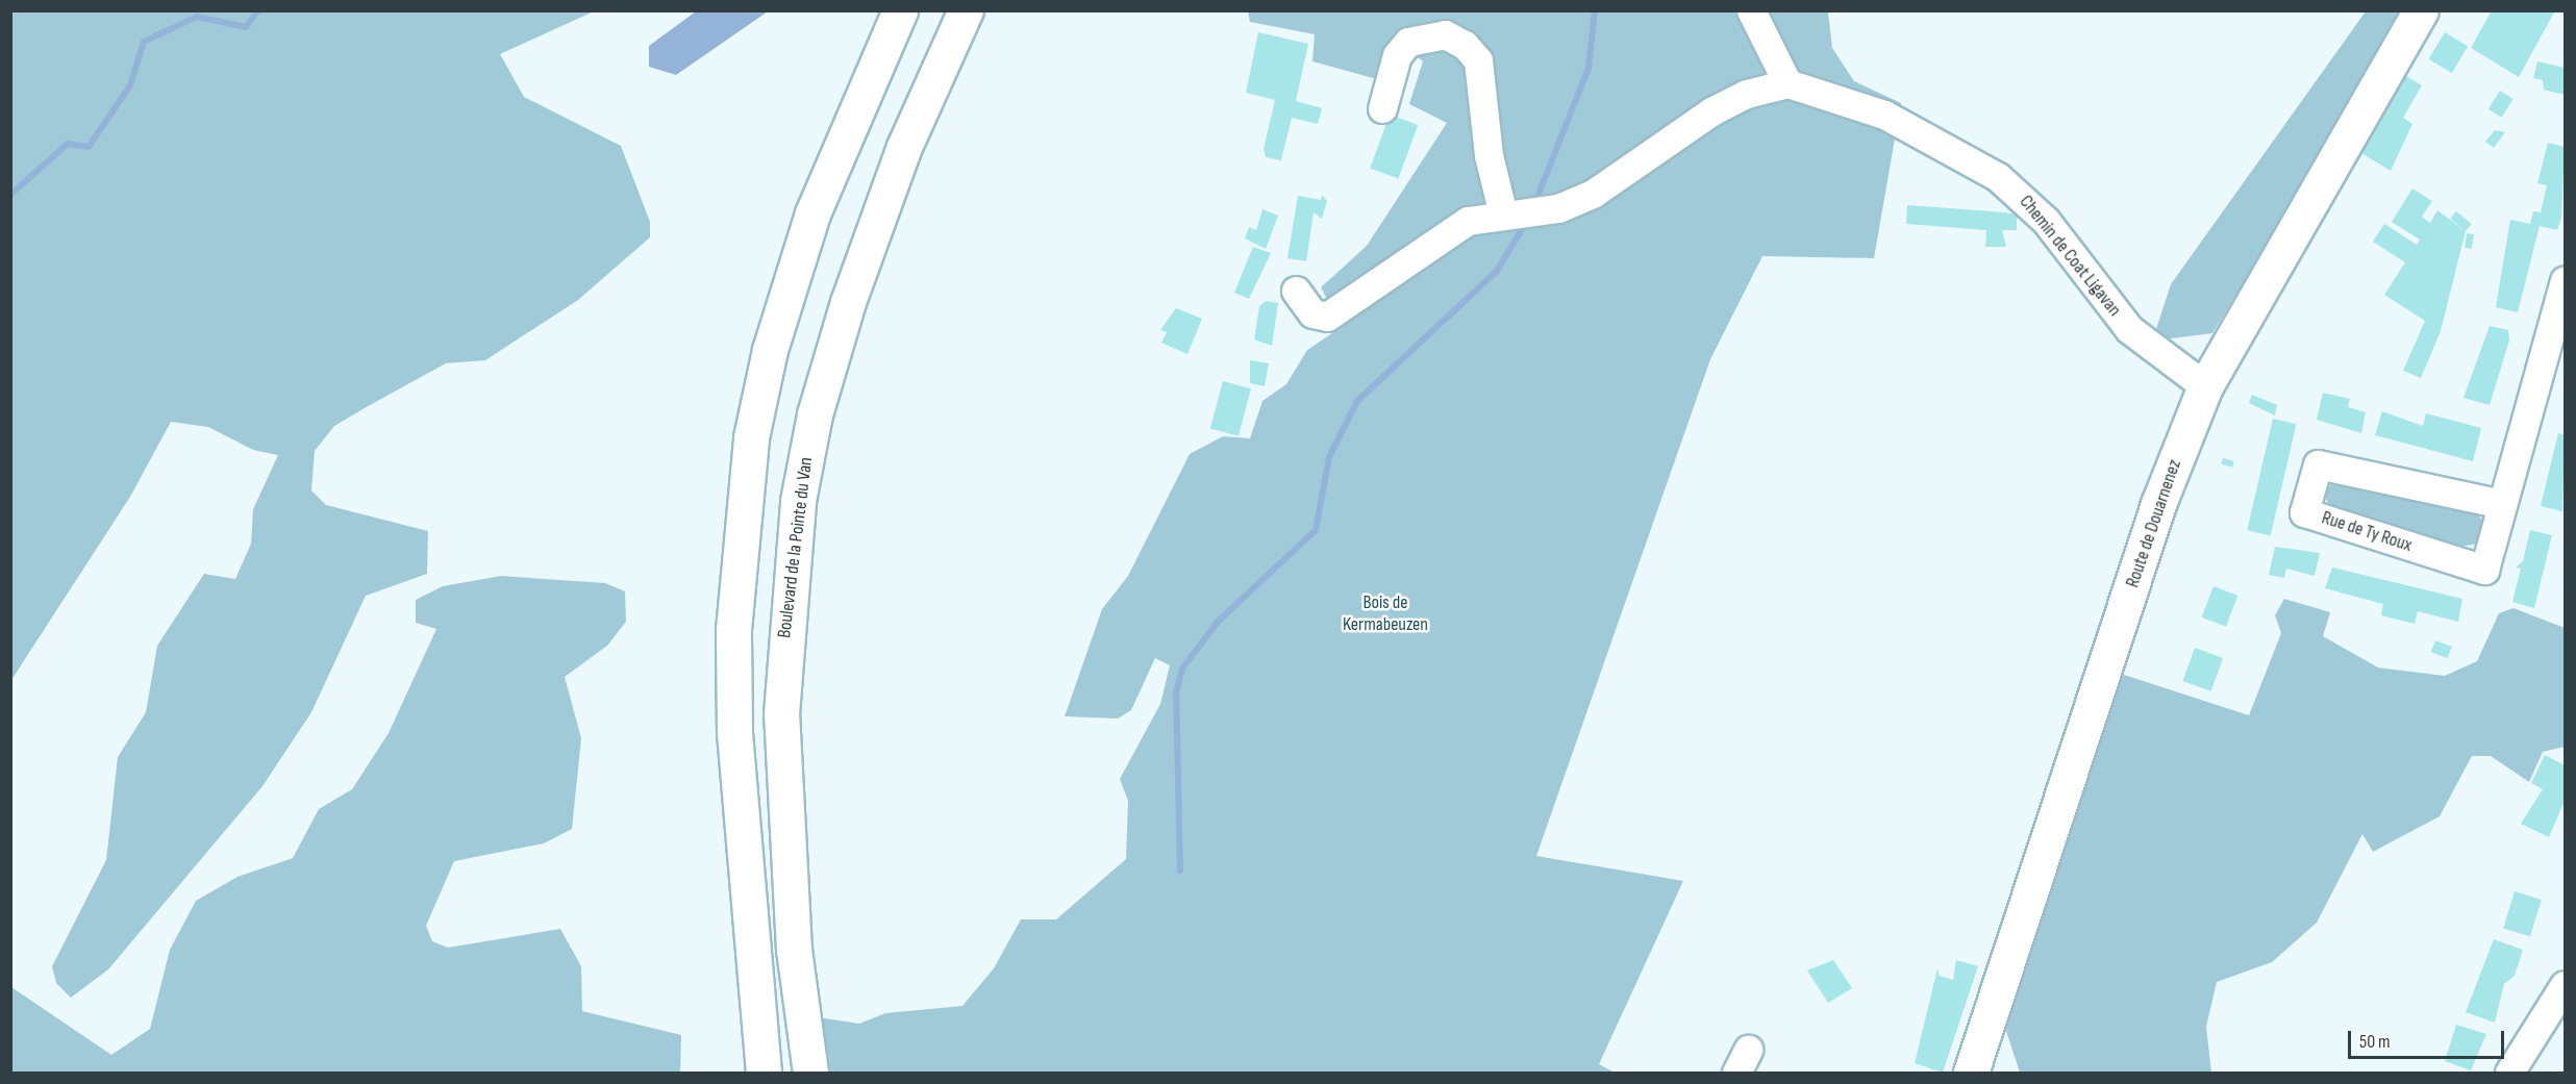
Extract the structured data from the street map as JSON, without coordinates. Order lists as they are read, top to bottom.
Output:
{
  "streets": {
    "main road": ["Route de Douarnenez", "Boulevard de la Pointe du Van"],
    "street": ["Chemin de Coat Ligavan", "Rue de Ty Roux"]
  },
  "crossings": [
    ["Chemin de Coat Ligavan", "Route de Douarnenez"]
  ],
  "parks": ["Bois de Kermabeuzen"],
  "scale_bar": "50 m"
}
